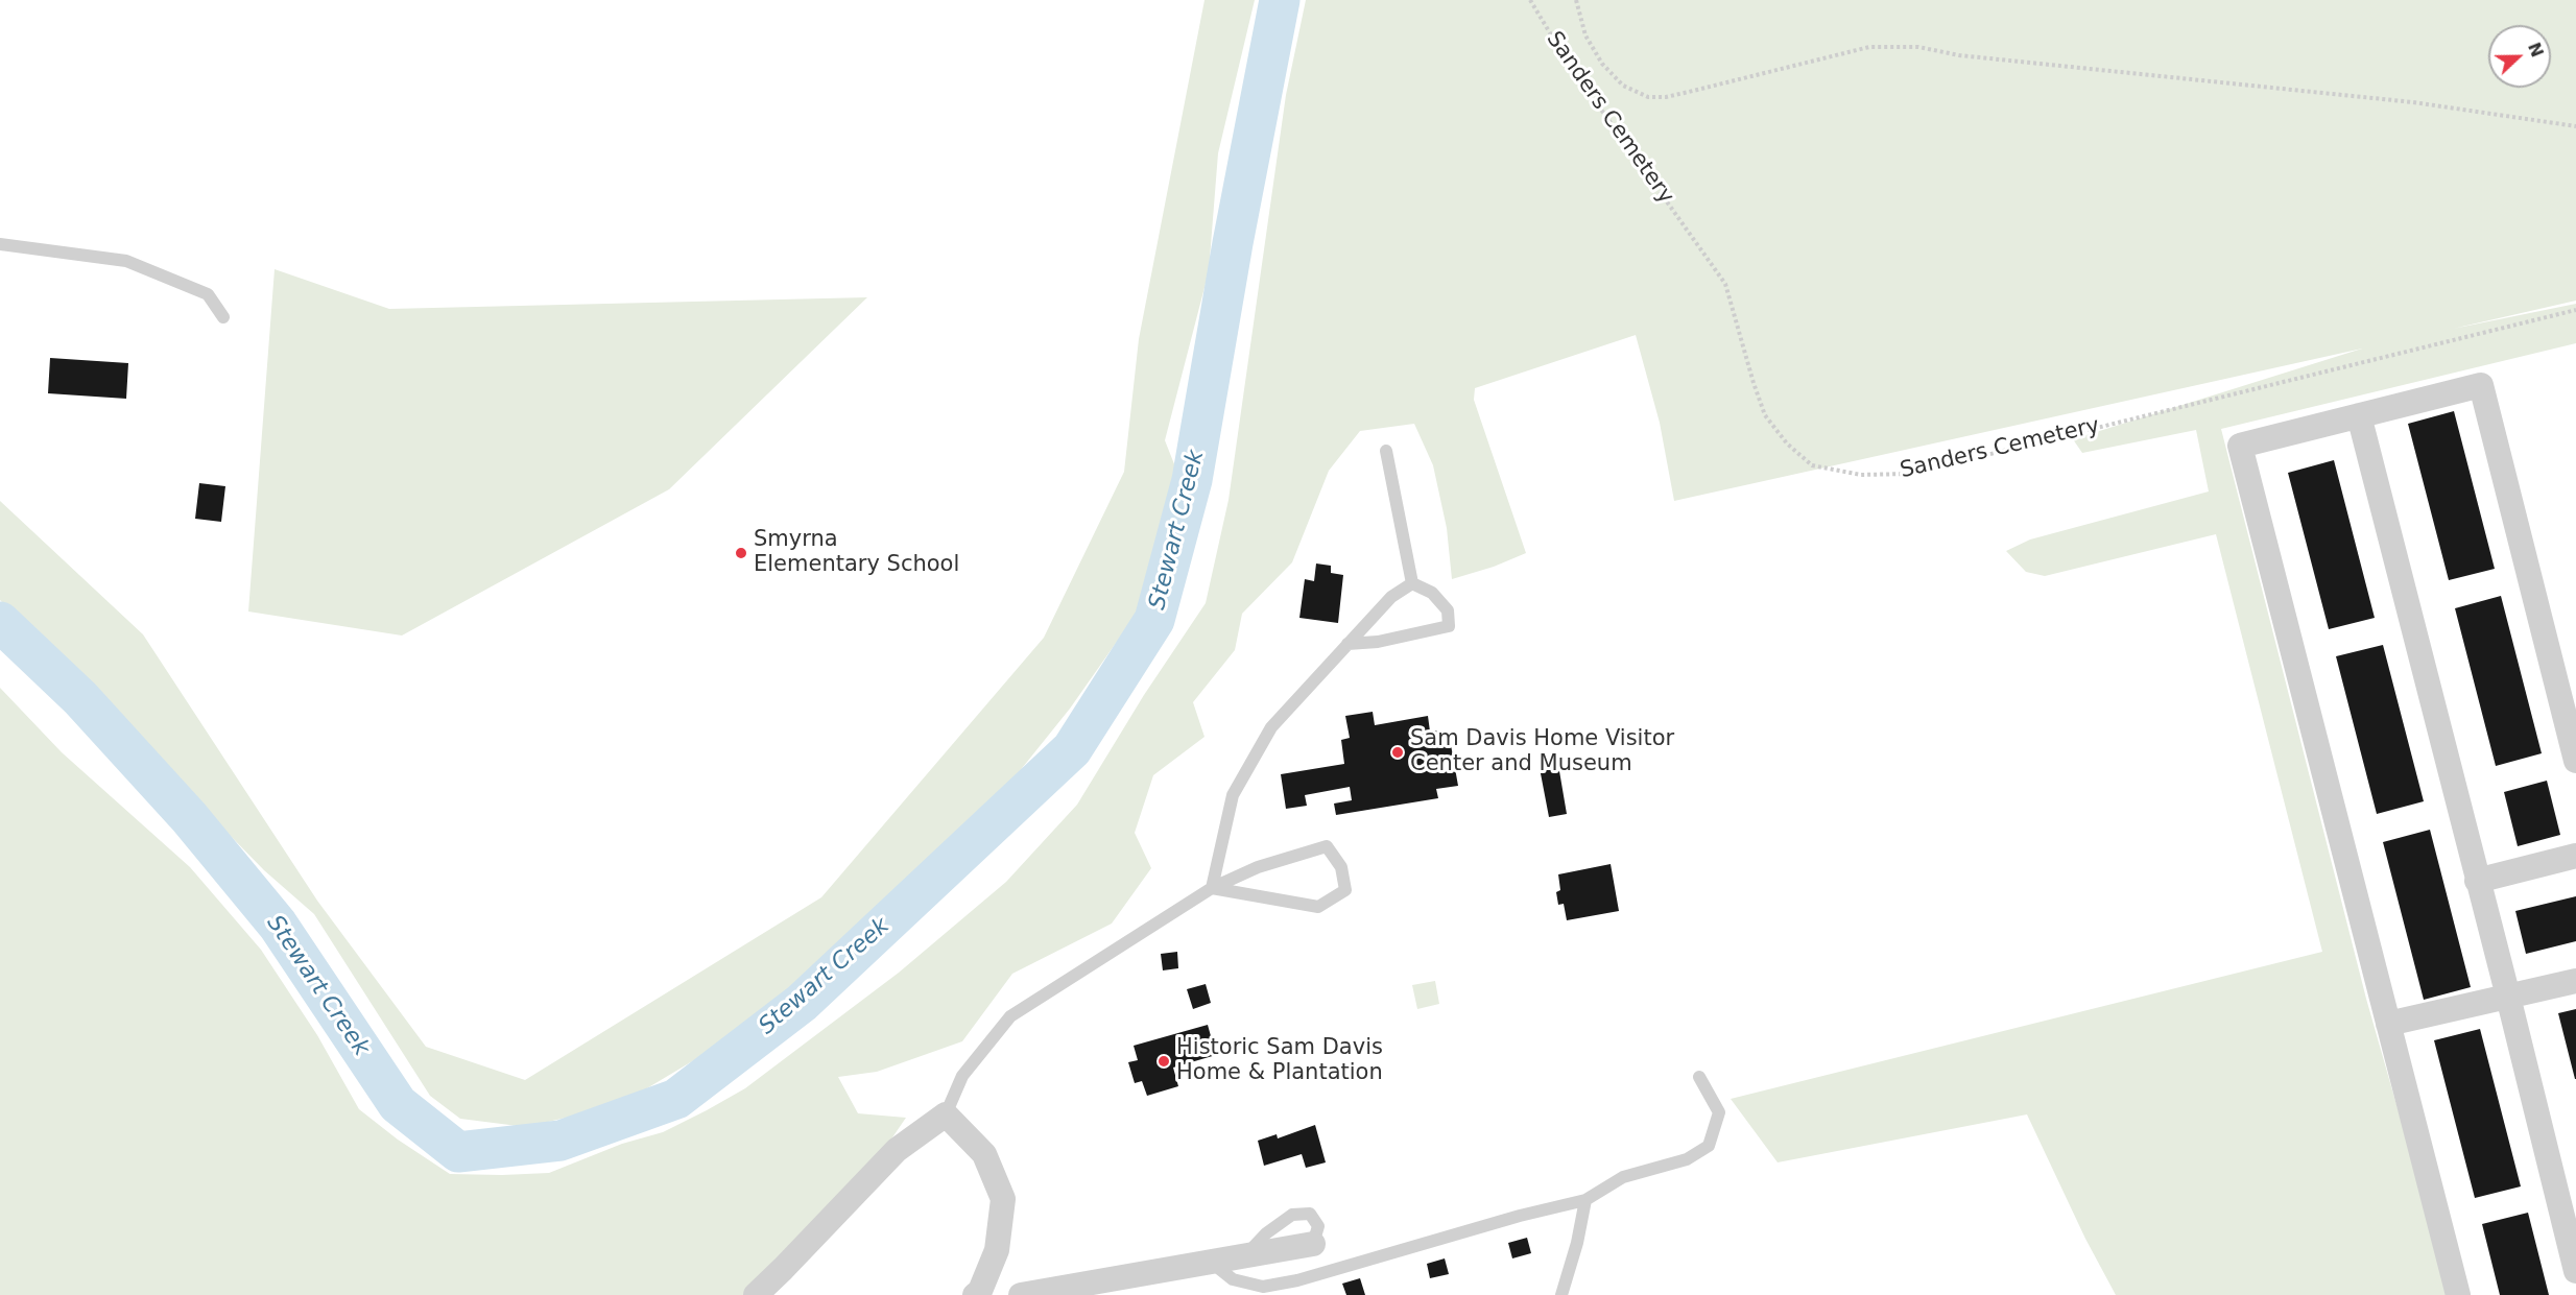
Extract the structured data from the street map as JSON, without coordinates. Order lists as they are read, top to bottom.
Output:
{
  "streets": {
    "path": ["Sanders Cemetery"]
  },
  "water": ["Stewart Creek"],
  "places": ["Smyrna Elementary School", "Sam Davis Home Visitor Center and Museum", "Historic Sam Davis Home & Plantation"],
  "north": "right"
}
